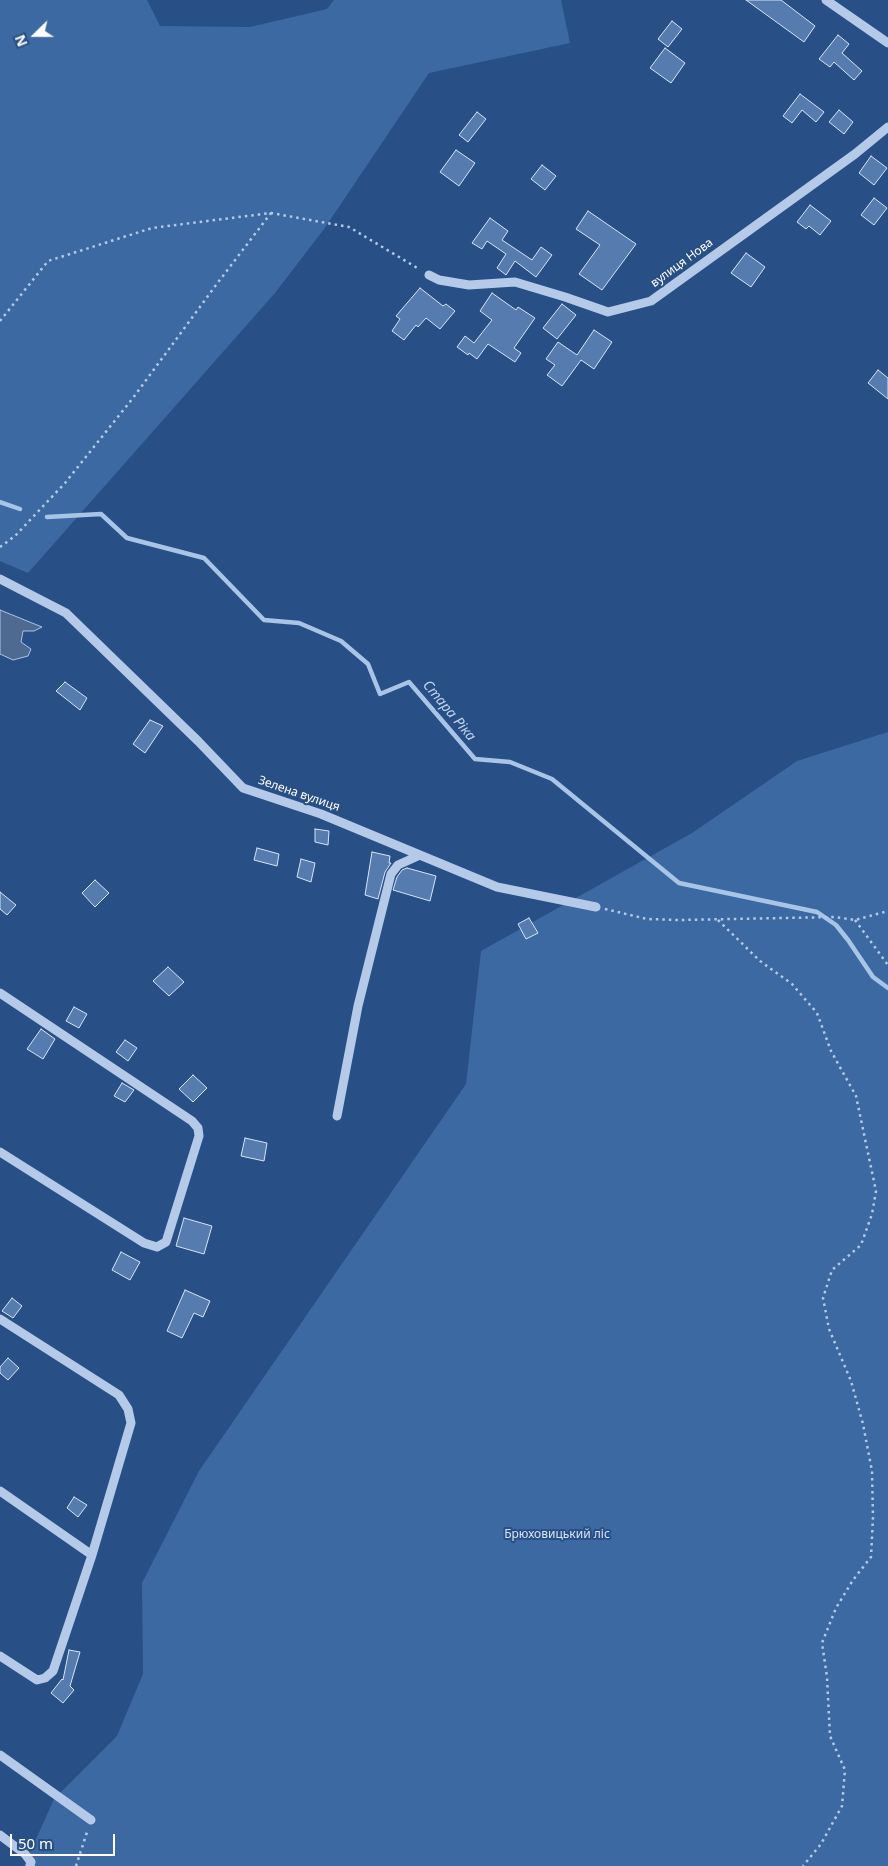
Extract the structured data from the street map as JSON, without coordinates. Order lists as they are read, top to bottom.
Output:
{
  "streets": {
    "street": ["вулиця Нова", "Зелена вулиця"]
  },
  "water": ["Стара Ріка"],
  "parks": ["Брюховицький ліс"],
  "scale_bar": "50 m",
  "north": "left"
}
